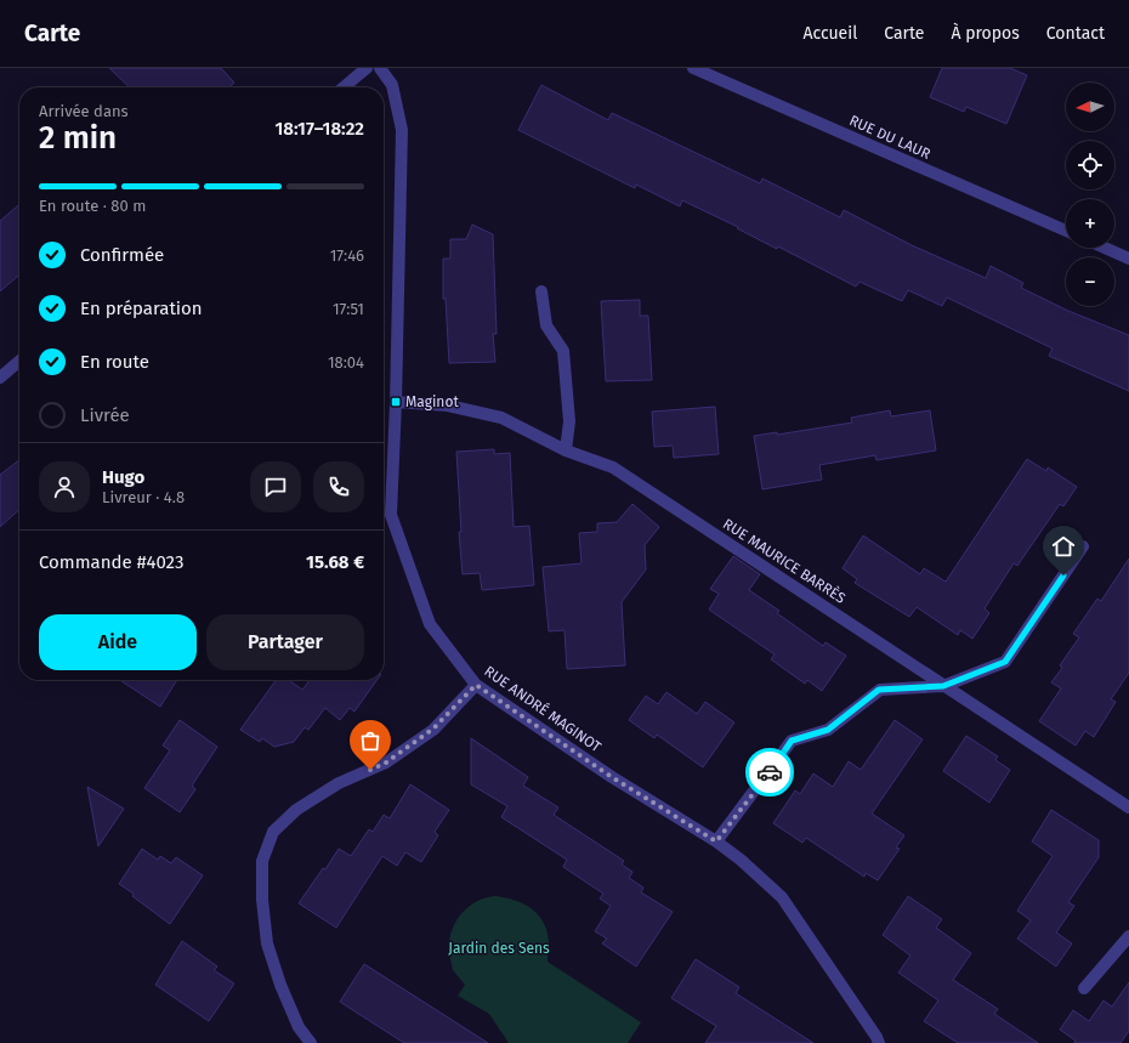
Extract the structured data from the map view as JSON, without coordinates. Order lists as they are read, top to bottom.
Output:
{
  "streets": {
    "street": ["RUE DU LAUR", "RUE MAURICE BARRÈS", "RUE ANDRÉ MAGINOT"]
  },
  "crossings": [
    ["RUE MAURICE BARRÈS", "RUE ANDRÉ MAGINOT"]
  ],
  "parks": ["Jardin des Sens"],
  "places": {
    "transit": ["Maginot"]
  },
  "north": "left",
  "page": {
    "header": "Carte",
    "nav": [
      "Accueil",
      "Carte",
      "À propos",
      "Contact"
    ],
    "map_buttons": ["+", "−"],
    "heading": ["2 min", "Arrivée dans", "18:17–18:22"],
    "panel": [
      "Hugo",
      "Livreur · 4.8",
      "Commande #4023",
      "15.68 €"
    ],
    "bar": "En route · 80 m",
    "list": [
      ["Confirmée", "17:46"],
      ["En préparation", "17:51"],
      ["En route", "18:04"],
      "Livrée"
    ],
    "buttons": ["Aide", "Partager"]
  }
}
